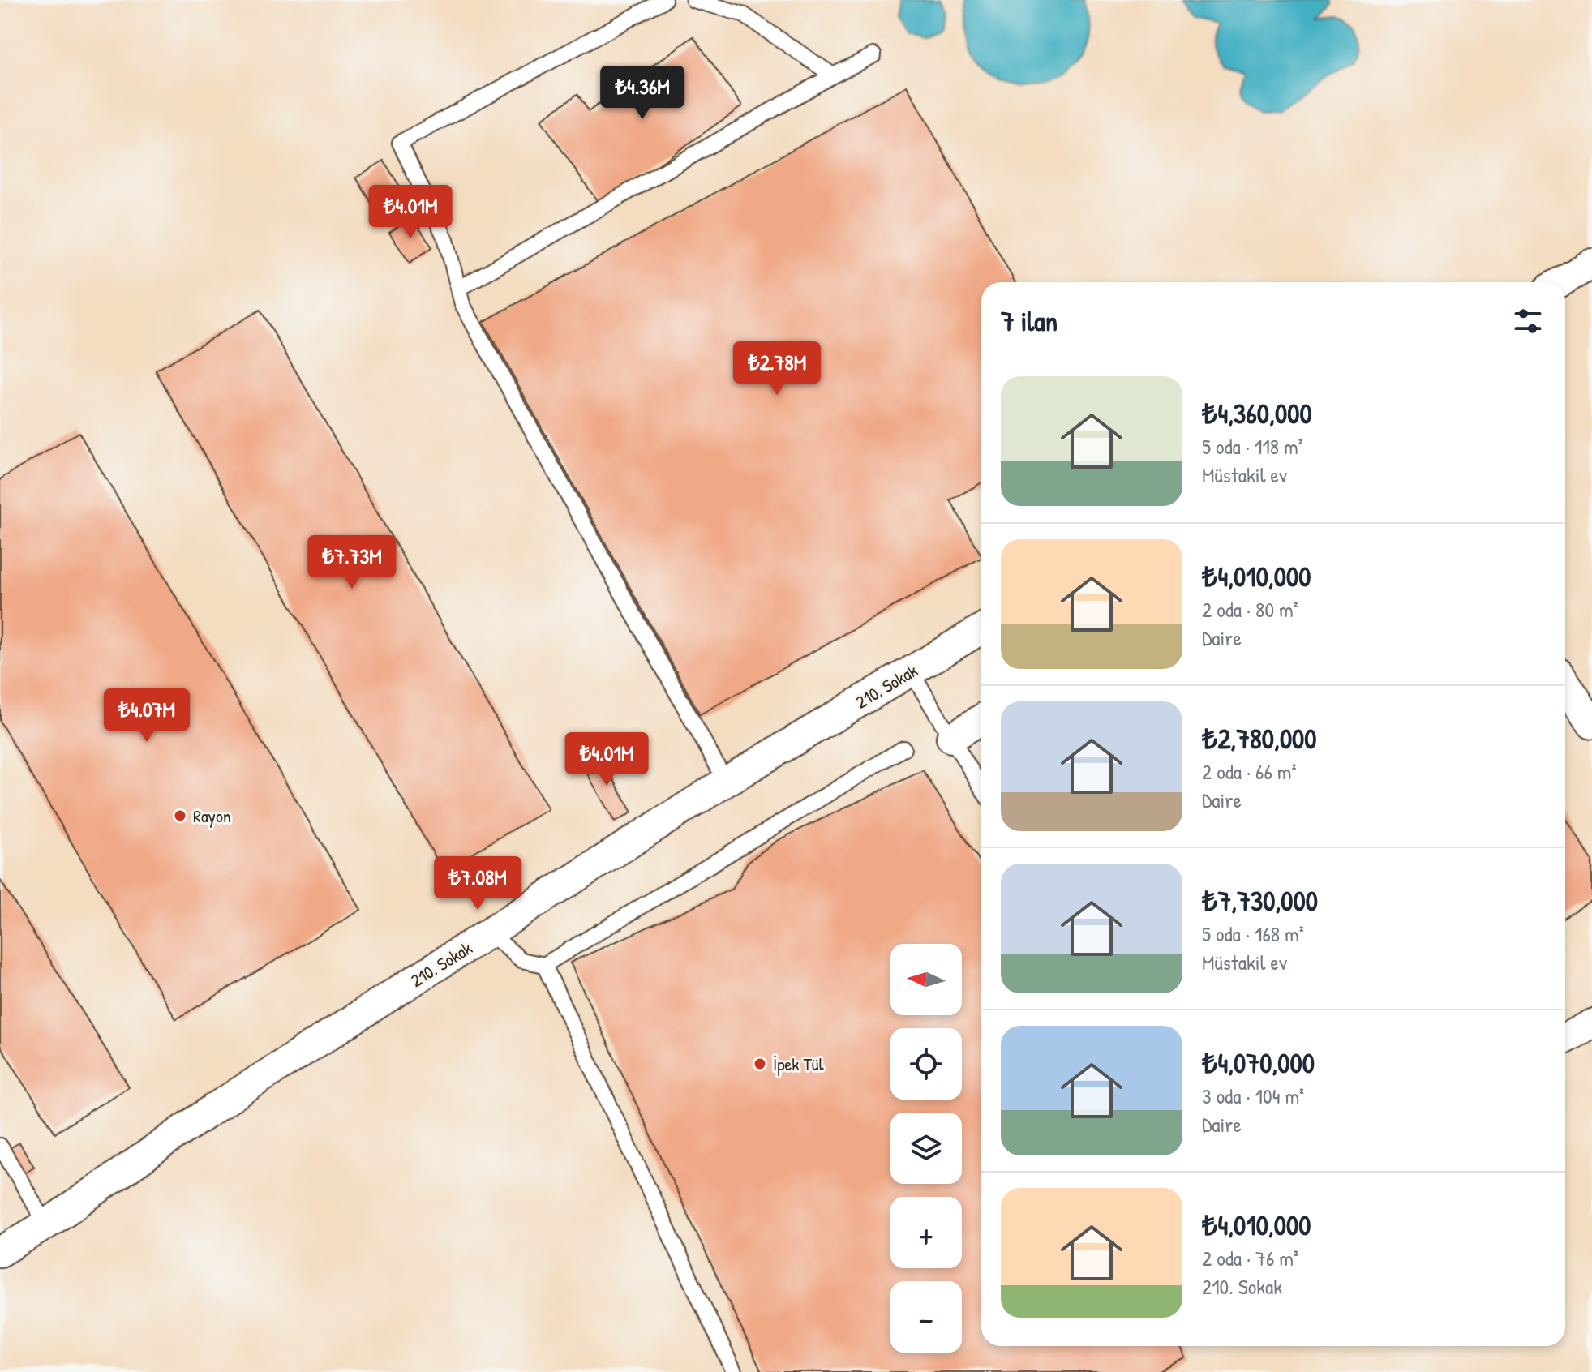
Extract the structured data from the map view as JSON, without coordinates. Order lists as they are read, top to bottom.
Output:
{
  "streets": {
    "street": ["210. Sokak"]
  },
  "places": ["Rayon", "İpek Tül"],
  "north": "left",
  "page": {
    "price": [
      "₺4.36M",
      "₺4.01M",
      "₺2.78M",
      "₺7.73M",
      "₺4.07M",
      "₺4.01M",
      "₺7.08M"
    ],
    "heading": "7 ilan",
    "list": [
      {
        "name": "₺4,360,000",
        "note": "5 oda · 118 m² · Müstakil ev"
      },
      {
        "name": "₺4,010,000",
        "note": "2 oda · 80 m² · Daire"
      },
      {
        "name": "₺2,780,000",
        "note": "2 oda · 66 m² · Daire"
      },
      {
        "name": "₺7,730,000",
        "note": "5 oda · 168 m² · Müstakil ev"
      },
      {
        "name": "₺4,070,000",
        "note": "3 oda · 104 m² · Daire"
      },
      {
        "name": "₺4,010,000",
        "note": "2 oda · 76 m² · 210. Sokak"
      }
    ],
    "map_buttons": ["+", "−"]
  }
}
